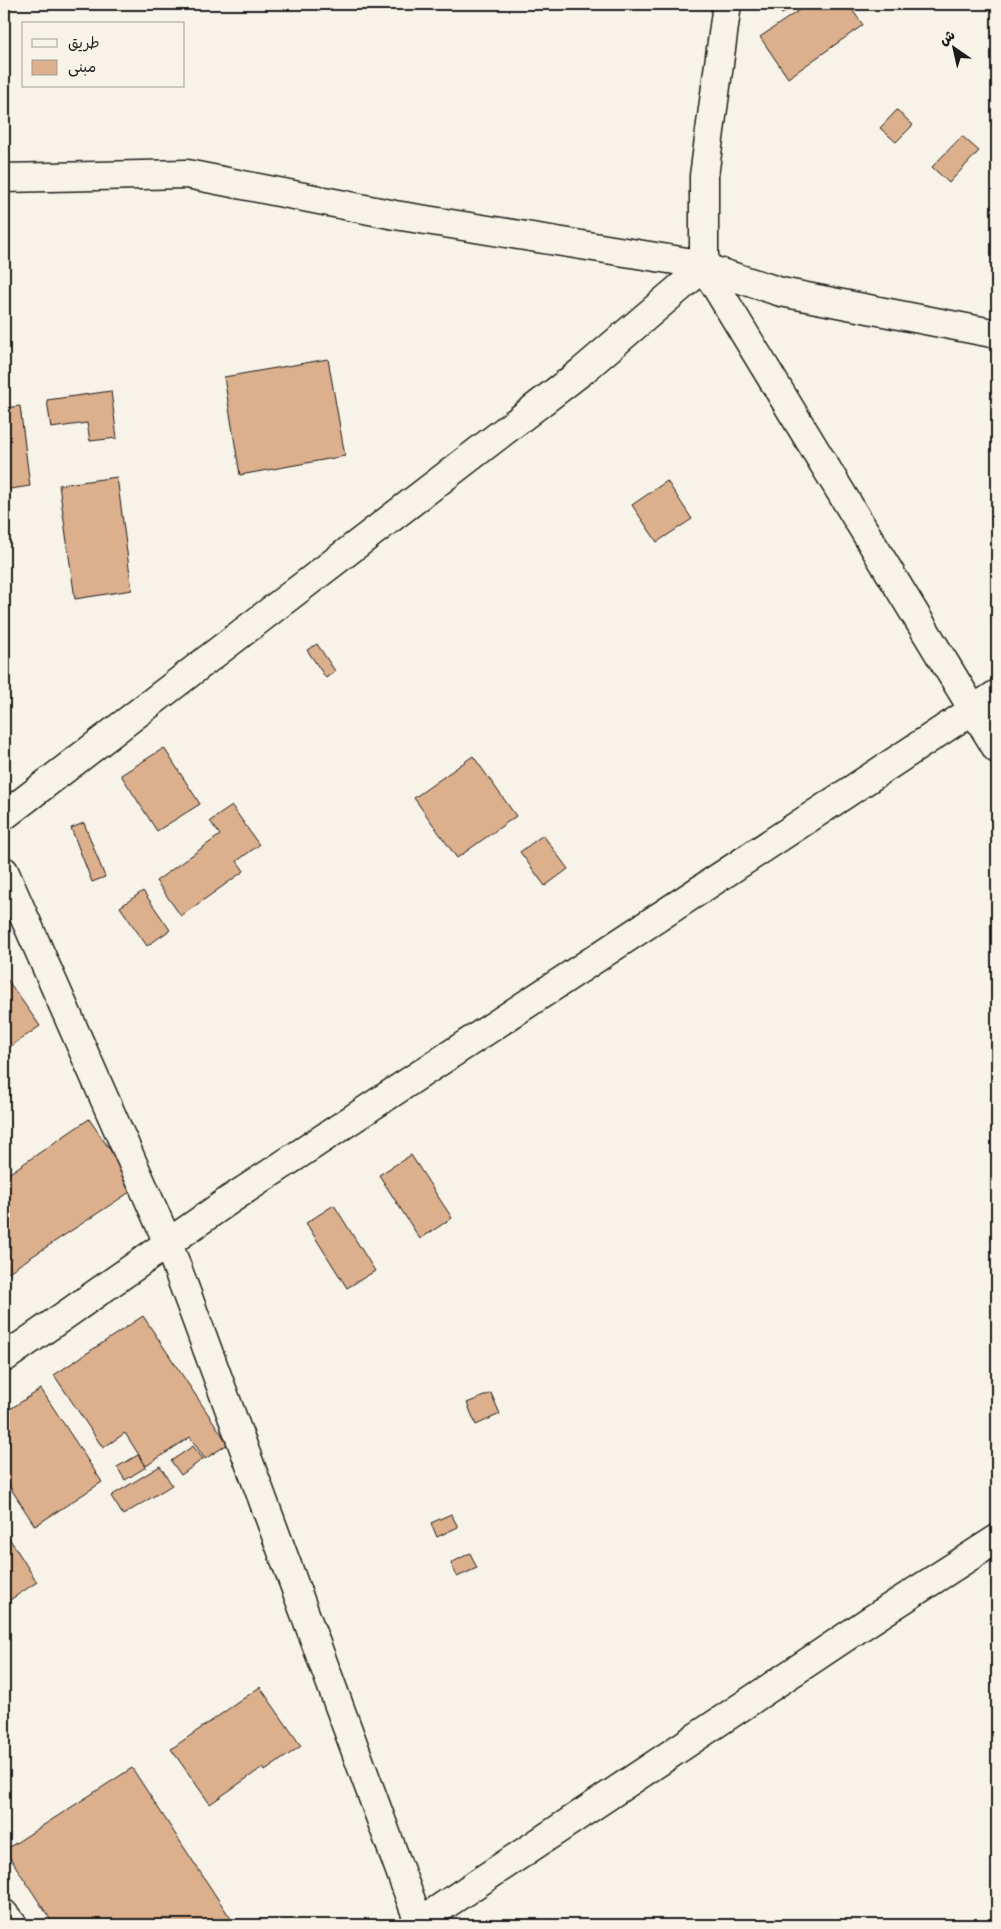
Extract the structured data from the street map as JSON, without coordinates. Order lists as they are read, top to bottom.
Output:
{
  "legend": ["طريق", "مبنى"],
  "north": "top left"
}
